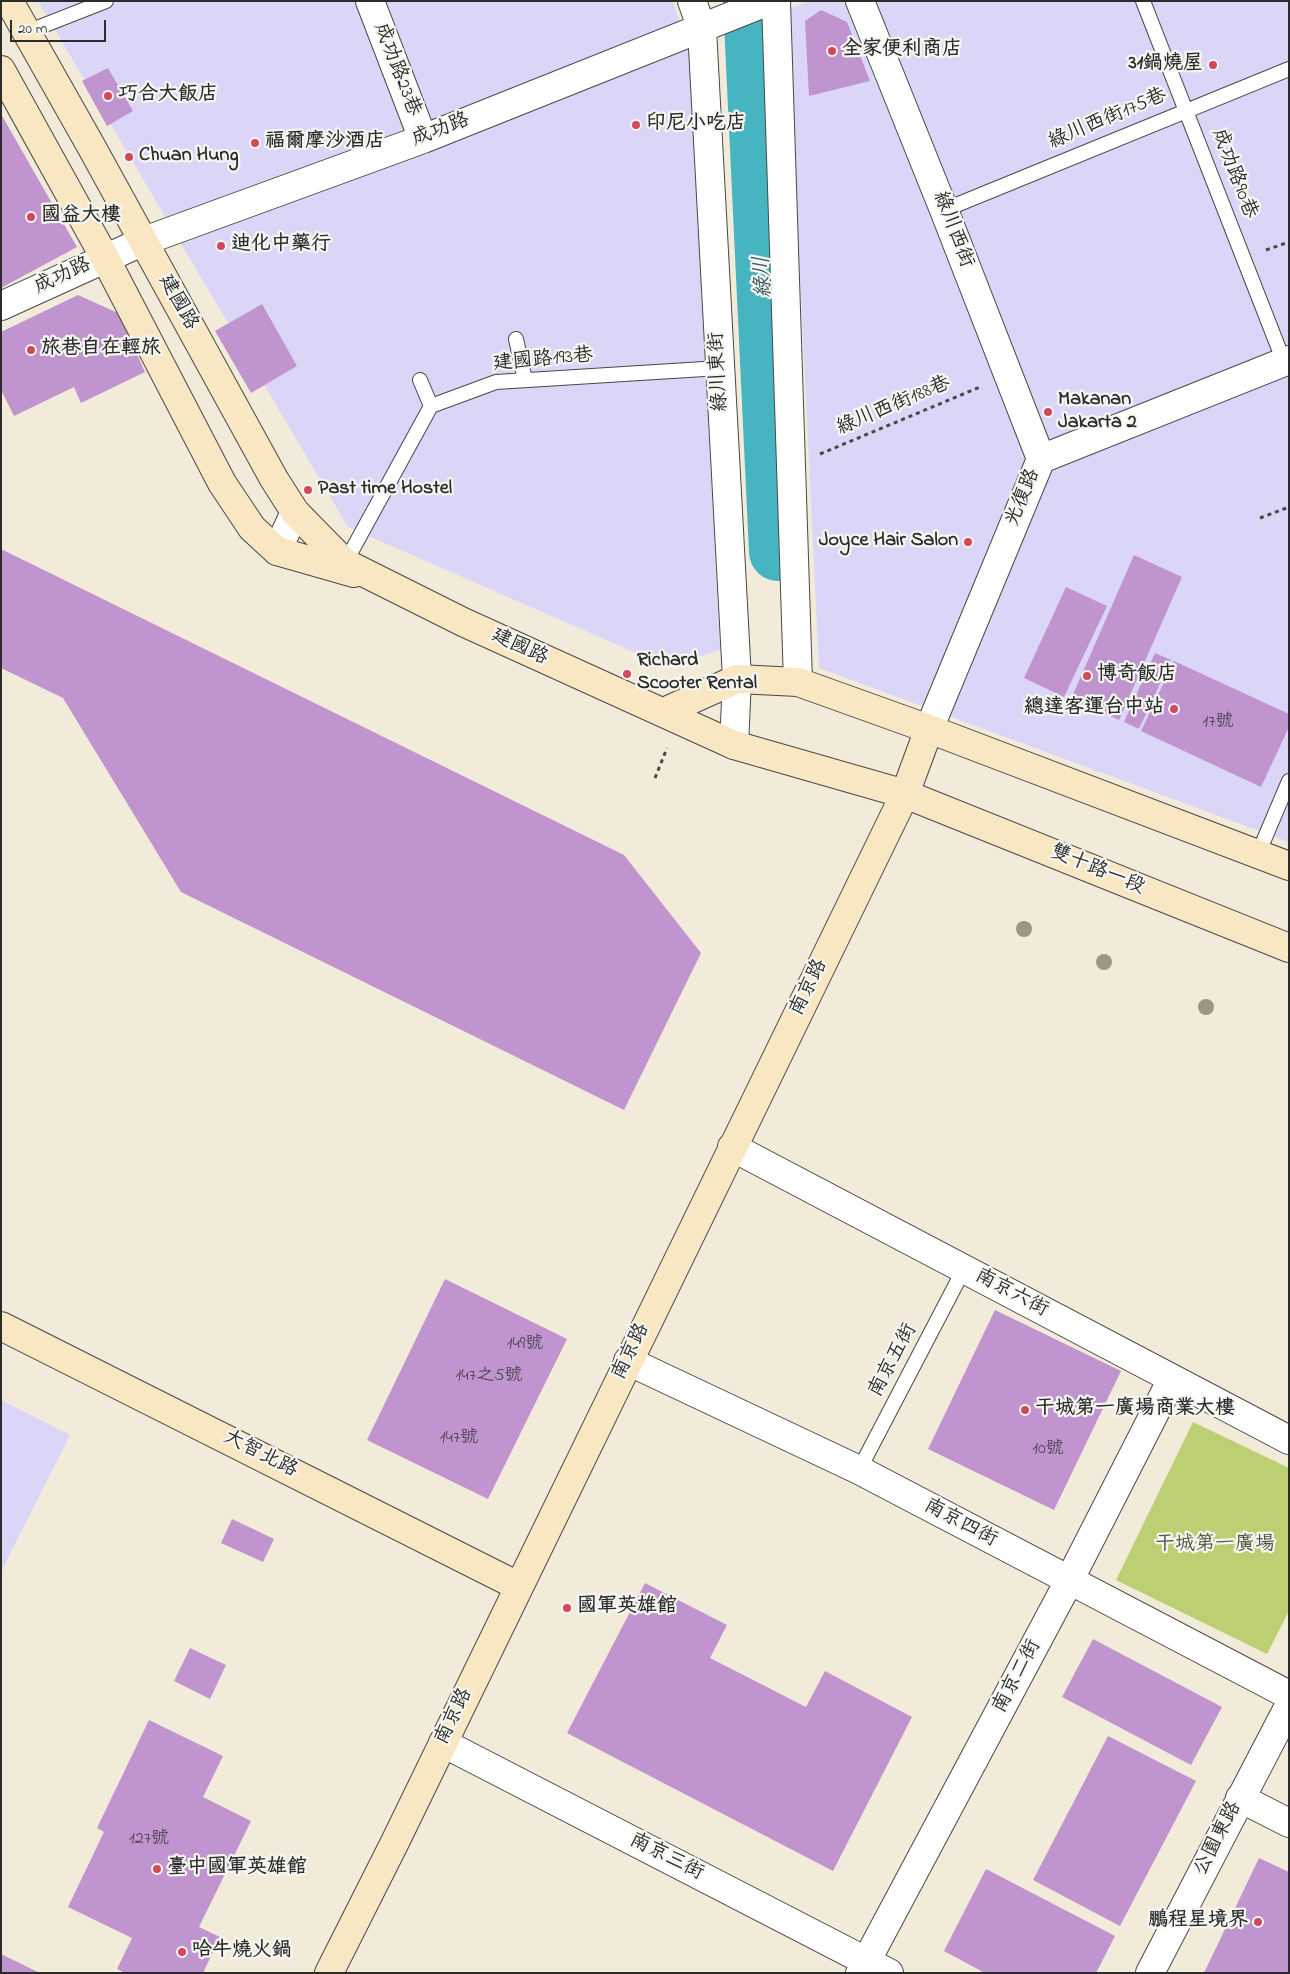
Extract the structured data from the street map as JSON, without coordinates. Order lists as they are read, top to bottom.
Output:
{
  "streets": {
    "main road": [
      "建國路",
      "雙十路一段",
      "南京路",
      "大智北路"
    ],
    "street": [
      "成功路23巷",
      "成功路",
      "綠川西街",
      "綠川東街",
      "光復路",
      "南京六街",
      "南京四街",
      "南京二街",
      "公園東路",
      "南京三街"
    ],
    "lane": [
      "綠川西街175巷",
      "成功路90巷",
      "建國路193巷",
      "南京五街"
    ],
    "path": ["綠川西街188巷"]
  },
  "crossings": [
    ["成功路23巷", "成功路"],
    ["綠川西街175巷", "成功路90巷"],
    ["綠川西街175巷", "綠川西街"],
    ["成功路", "建國路"],
    ["成功路", "綠川東街"],
    ["成功路90巷", "光復路"],
    ["綠川西街", "綠川西街188巷"],
    ["綠川西街", "光復路"],
    ["建國路", "綠川東街"],
    ["建國路", "雙十路一段"],
    ["建國路", "南京路"],
    ["建國路193巷", "綠川東街"],
    ["光復路", "南京路"],
    ["雙十路一段", "南京路"],
    ["南京路", "南京六街"],
    ["南京路", "大智北路"],
    ["南京路", "南京四街"],
    ["南京路", "南京三街"],
    ["南京六街", "南京五街"],
    ["南京六街", "南京二街"],
    ["南京五街", "南京四街"],
    ["南京四街", "南京二街"],
    ["南京二街", "南京三街"]
  ],
  "water": ["綠川"],
  "parks": ["干城第一廣場"],
  "places": [
    "全家便利商店",
    "31鍋燒屋",
    "巧合大飯店",
    "印尼小吃店",
    "福爾摩沙酒店",
    "Chuan Hung",
    "國益大樓",
    "迪化中藥行",
    "旅巷自在輕旅",
    "Makanan Jakarta 2",
    "Past time Hostel",
    "Joyce Hair Salon",
    "Richard Scooter Rental",
    "博奇飯店",
    "總達客運台中站",
    "干城第一廣場商業大樓",
    "國軍英雄館",
    "臺中國軍英雄館",
    "鵬程星境界",
    "哈牛燒火鍋"
  ],
  "house_numbers": [
    "17號",
    "149號",
    "147之5號",
    "147號",
    "10號",
    "127號"
  ],
  "scale_bar": "20 m"
}
